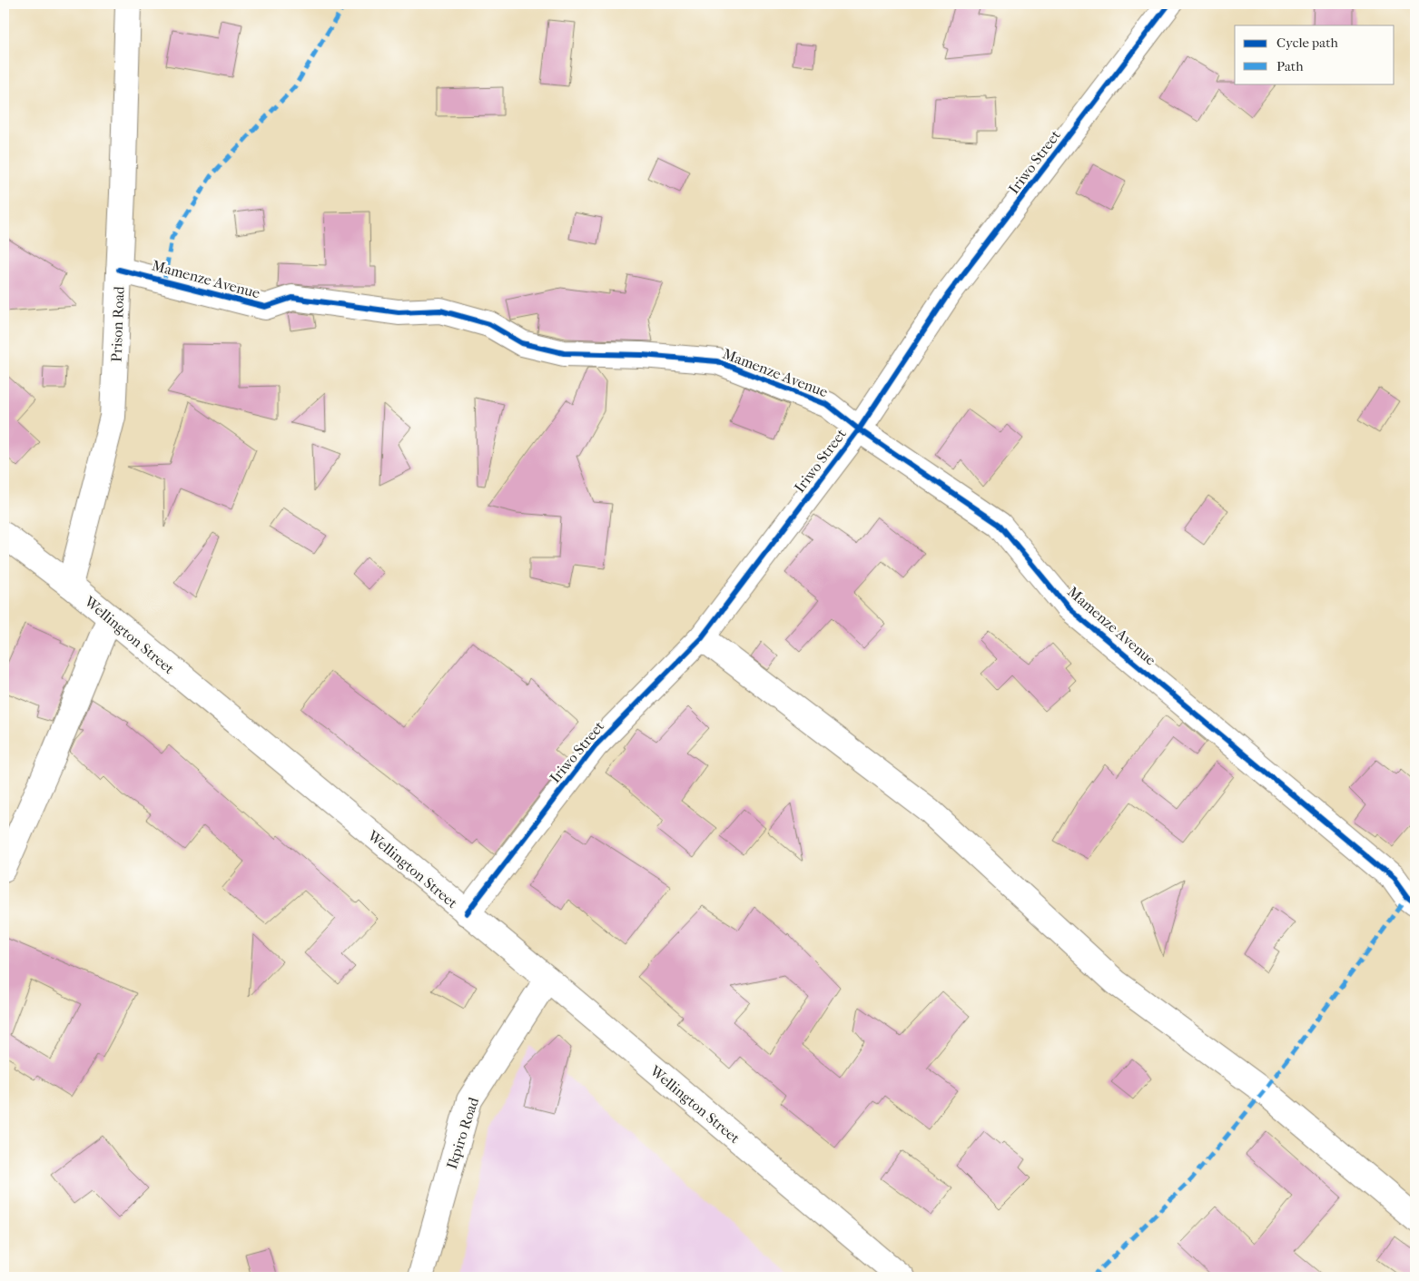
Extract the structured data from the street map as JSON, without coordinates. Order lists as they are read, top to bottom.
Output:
{
  "streets": {
    "street": [
      "Iriwo Street",
      "Mamenze Avenue",
      "Prison Road",
      "Wellington Street",
      "Ikpiro Road"
    ]
  },
  "crossings": [
    ["Iriwo Street", "Mamenze Avenue"],
    ["Iriwo Street", "Wellington Street"],
    ["Mamenze Avenue", "Prison Road"],
    ["Prison Road", "Wellington Street"],
    ["Wellington Street", "Ikpiro Road"]
  ],
  "legend": ["Cycle path", "Path"]
}
